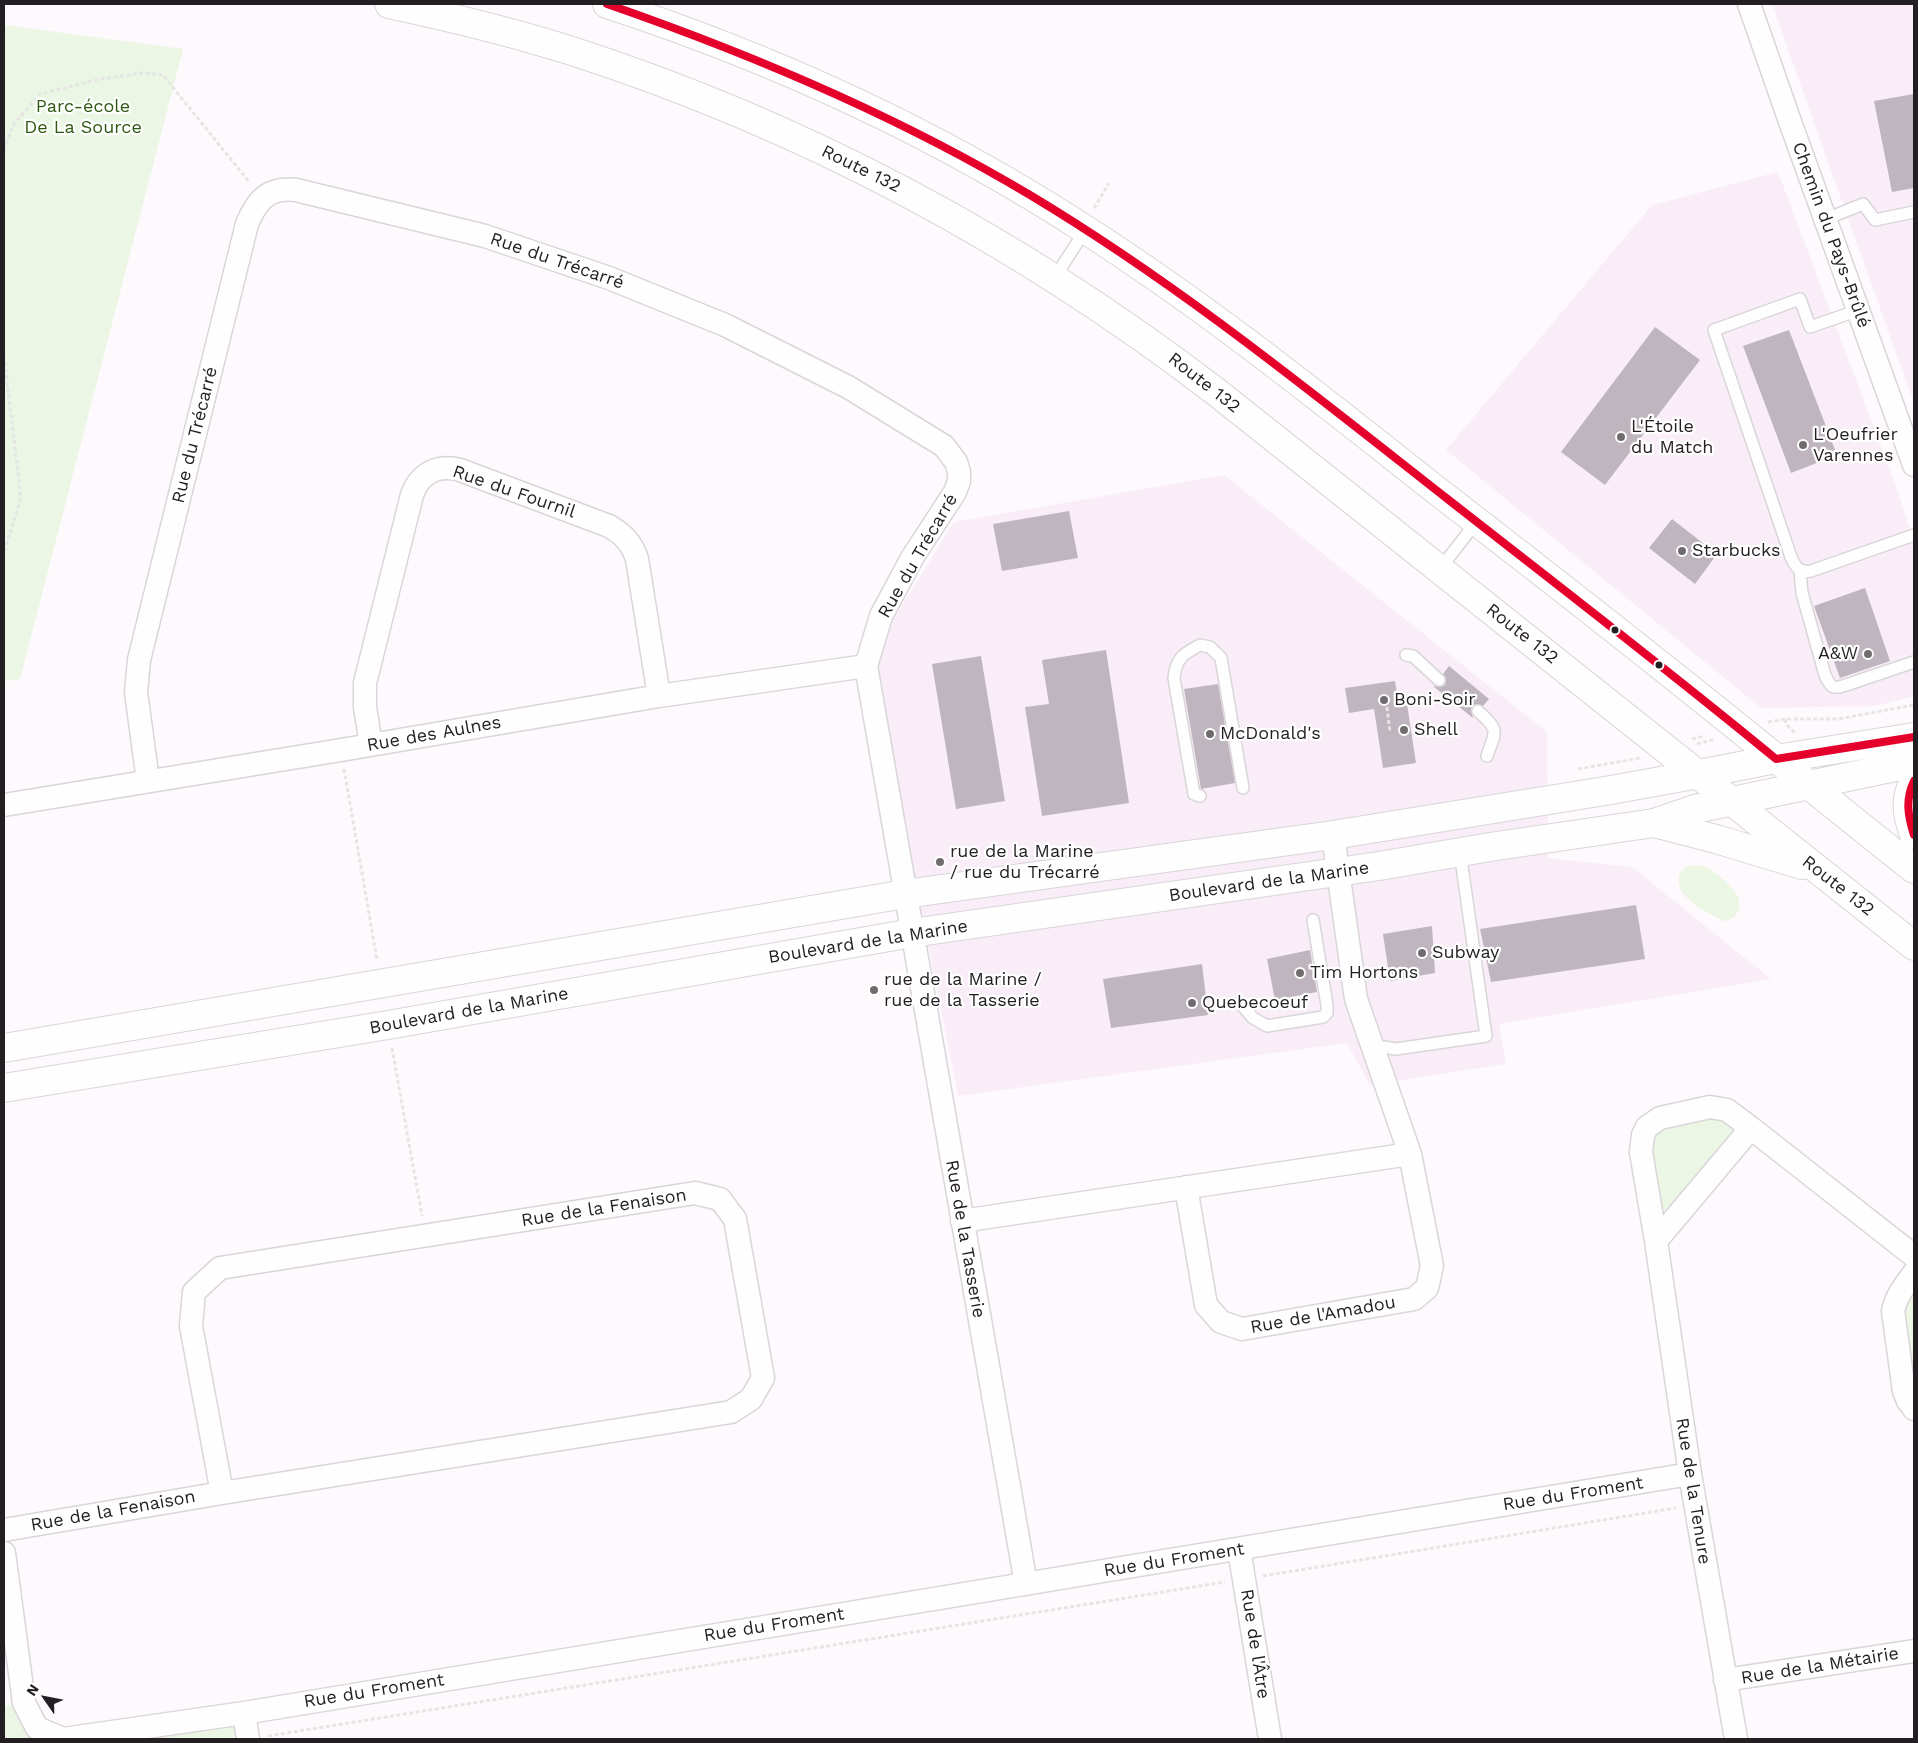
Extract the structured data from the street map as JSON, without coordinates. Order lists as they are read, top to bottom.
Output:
{
  "streets": {
    "main road": ["Route 132", "Boulevard de la Marine"],
    "street": [
      "Chemin du Pays-Brûlé",
      "Rue du Trécarré",
      "Rue du Fournil",
      "Rue des Aulnes",
      "Rue de la Fenaison",
      "Rue de la Tasserie",
      "Rue de l'Amadou",
      "Rue de la Tenure",
      "Rue du Froment",
      "Rue de l'Âtre",
      "Rue de la Métairie"
    ]
  },
  "crossings": [
    ["Route 132", "Boulevard de la Marine"],
    ["Rue du Trécarré", "Rue des Aulnes"],
    ["Rue du Trécarré", "Rue de la Tasserie"],
    ["Rue du Fournil", "Rue des Aulnes"],
    ["Boulevard de la Marine", "Rue de la Tasserie"],
    ["Boulevard de la Marine", "Rue de l'Amadou"],
    ["Rue de la Tasserie", "Rue du Froment"],
    ["Rue de la Tenure", "Rue du Froment"],
    ["Rue de la Tenure", "Rue de la Métairie"],
    ["Rue du Froment", "Rue de l'Âtre"]
  ],
  "parks": ["Parc-école De La Source"],
  "places": [
    "L'Étoile du Match",
    "L'Oeufrier Varennes",
    "Starbucks",
    "A&W",
    "Boni-Soir",
    "Shell",
    "McDonald's",
    "rue de la Marine / rue du Trécarré",
    "Subway",
    "Tim Hortons",
    "rue de la Marine / rue de la Tasserie",
    "Quebecoeuf"
  ],
  "north": "top left"
}
